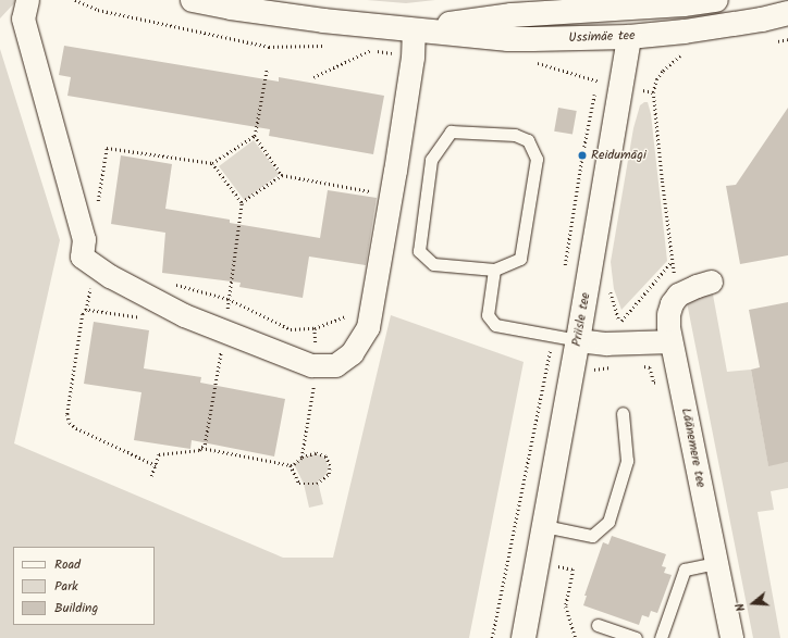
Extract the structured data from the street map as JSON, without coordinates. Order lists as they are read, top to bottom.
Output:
{
  "streets": {
    "street": ["Ussimäe tee", "Priisle tee", "Läänemere tee"]
  },
  "crossings": [
    ["Ussimäe tee", "Priisle tee"]
  ],
  "places": ["Reidumägi"],
  "legend": ["Road", "Park", "Building"],
  "north": "left"
}
